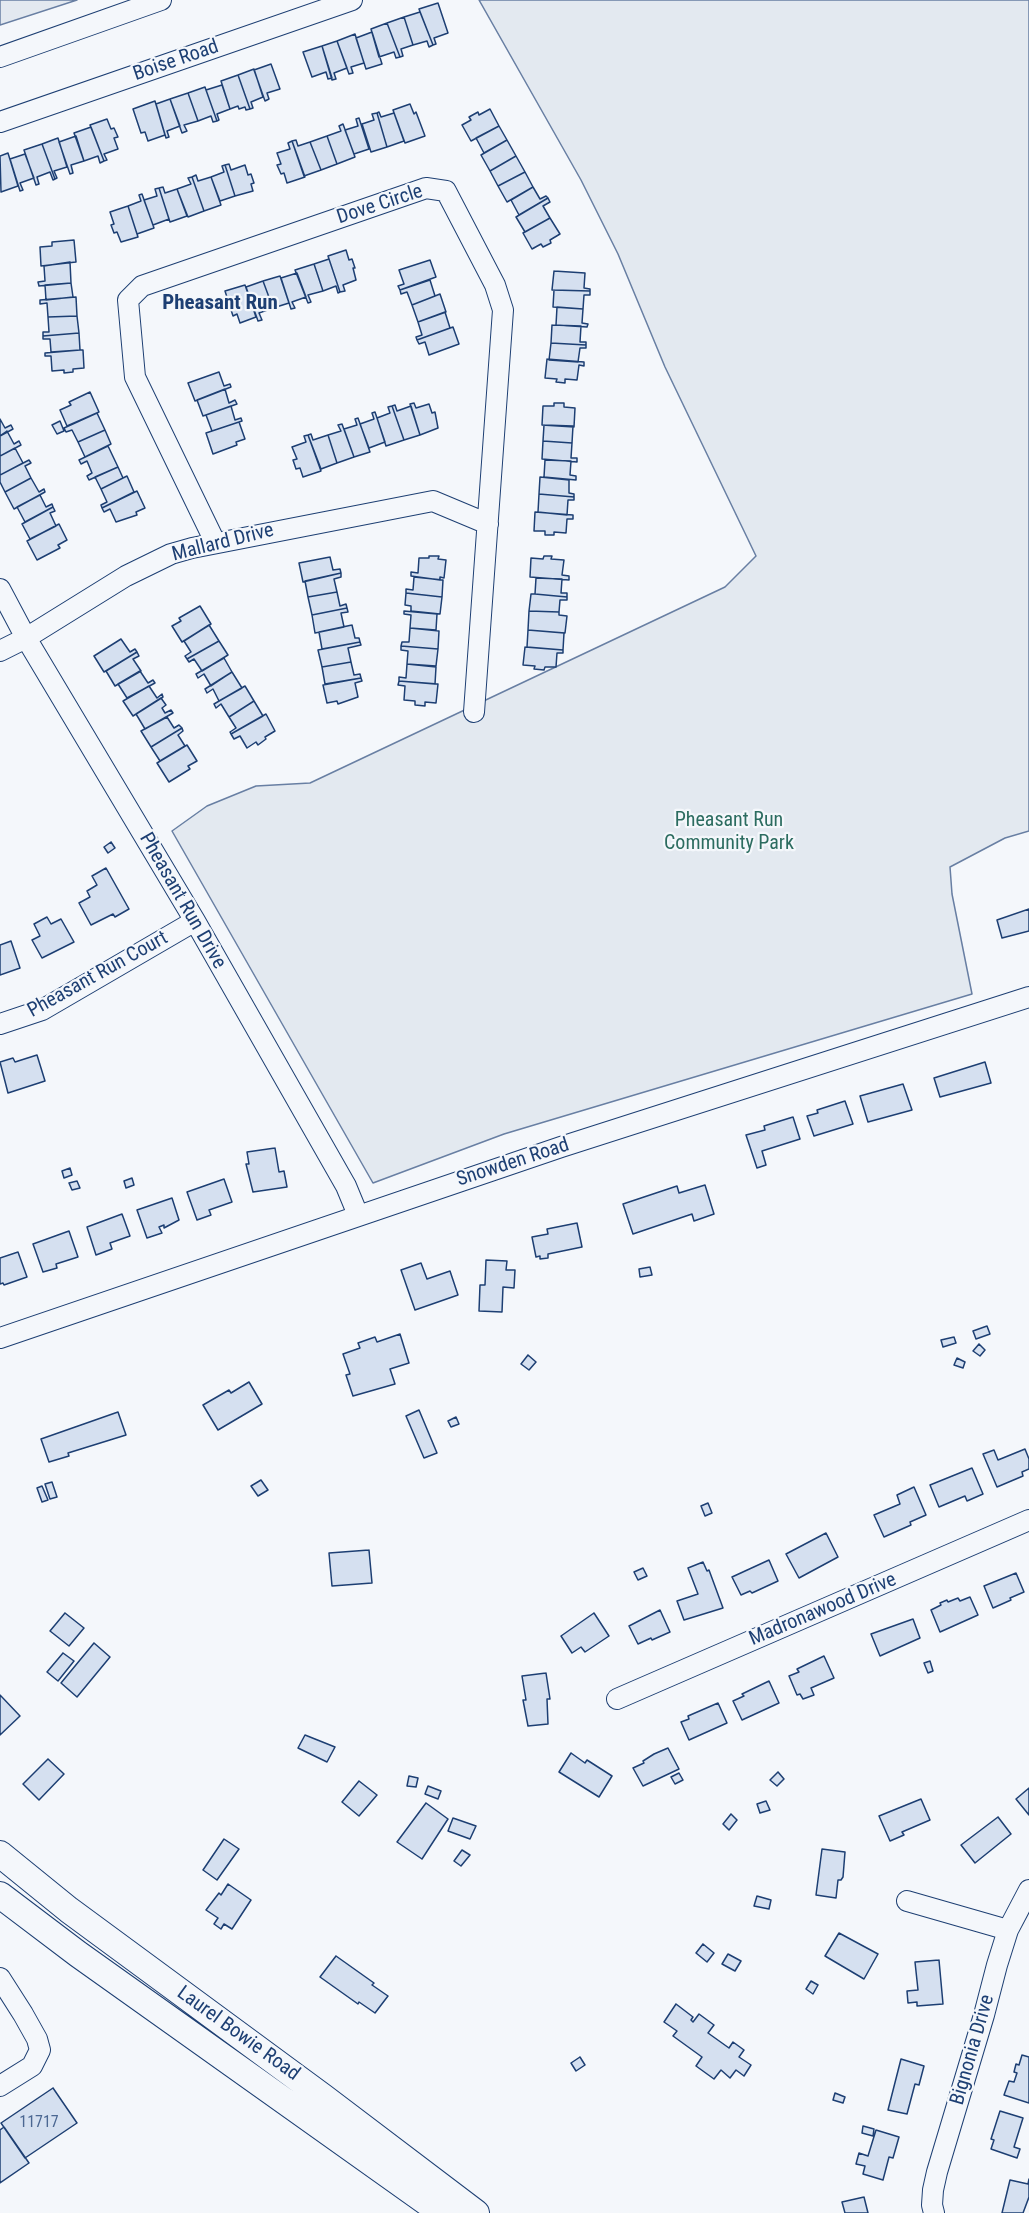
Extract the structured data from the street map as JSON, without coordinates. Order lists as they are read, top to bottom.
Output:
{
  "streets": {
    "main road": ["Laurel Bowie Road"],
    "street": [
      "Boise Road",
      "Dove Circle",
      "Mallard Drive",
      "Pheasant Run Drive",
      "Pheasant Run Court",
      "Snowden Road",
      "Madronawood Drive",
      "Bignonia Drive"
    ]
  },
  "crossings": [
    ["Dove Circle", "Mallard Drive"],
    ["Mallard Drive", "Pheasant Run Drive"],
    ["Pheasant Run Drive", "Pheasant Run Court"],
    ["Pheasant Run Drive", "Snowden Road"]
  ],
  "districts": ["Pheasant Run"],
  "parks": ["Pheasant Run Community Park"],
  "house_numbers": ["11717"]
}
